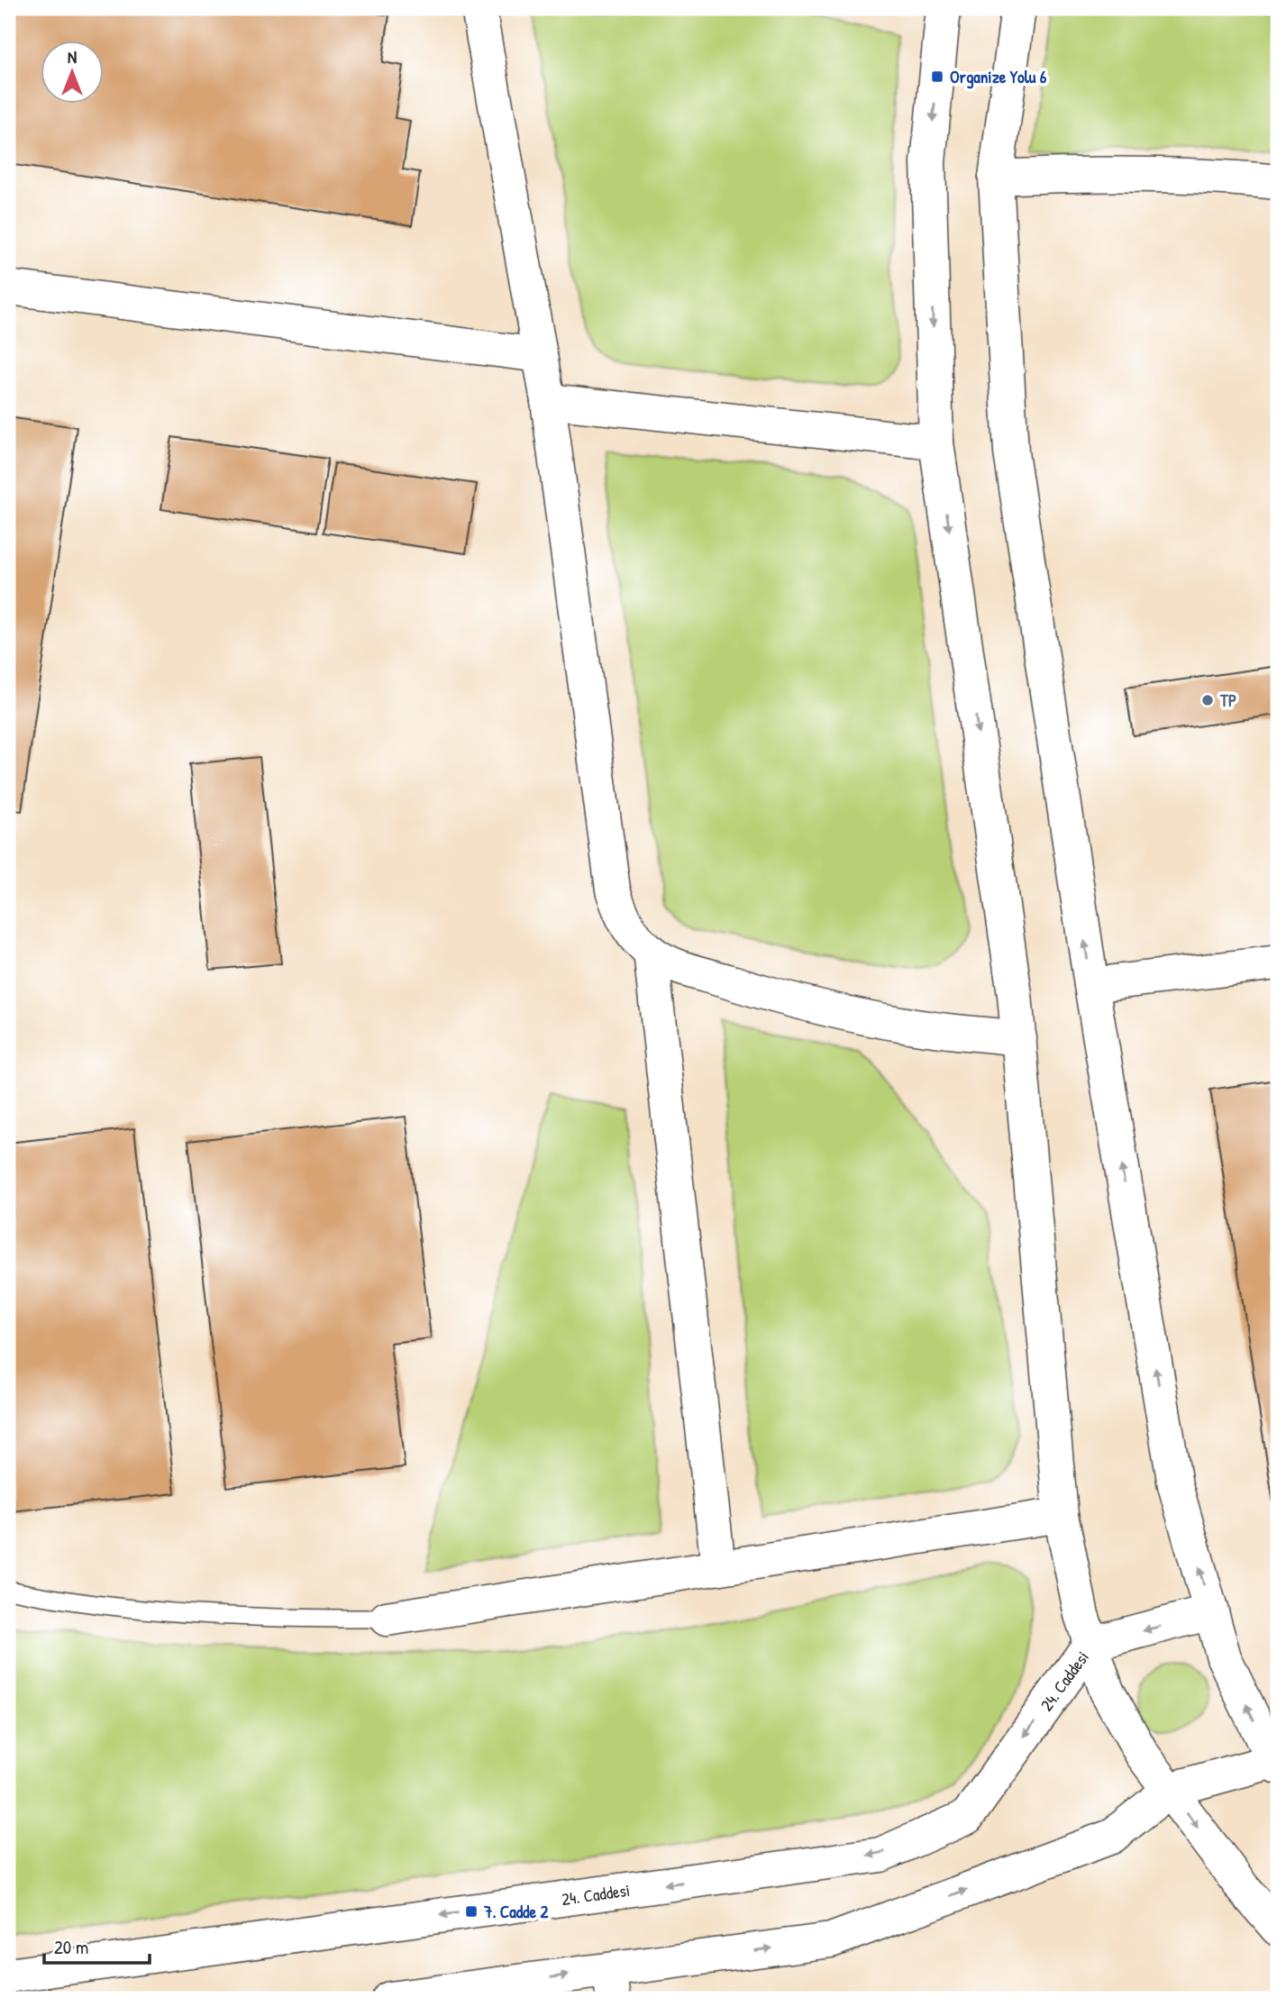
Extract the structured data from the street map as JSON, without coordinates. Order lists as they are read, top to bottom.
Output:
{
  "streets": {
    "street": ["24. Caddesi"]
  },
  "places": {
    "transit": ["Organize Yolu 6", "7. Cadde 2"],
    "other": ["TP"]
  },
  "scale_bar": "20 m",
  "north": "top"
}
